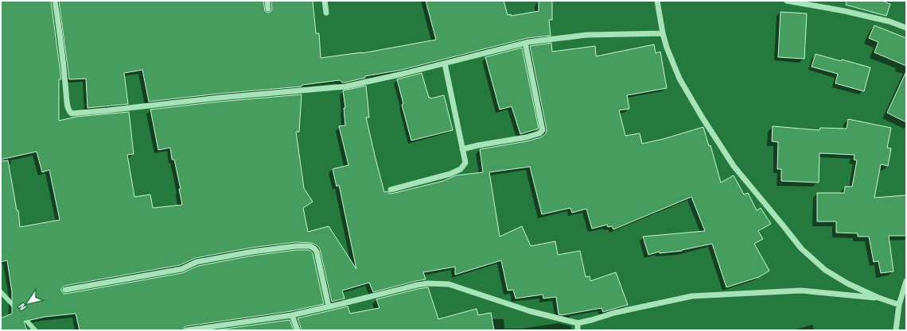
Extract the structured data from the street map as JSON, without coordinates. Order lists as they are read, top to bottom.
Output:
{
  "north": "bottom left"
}
